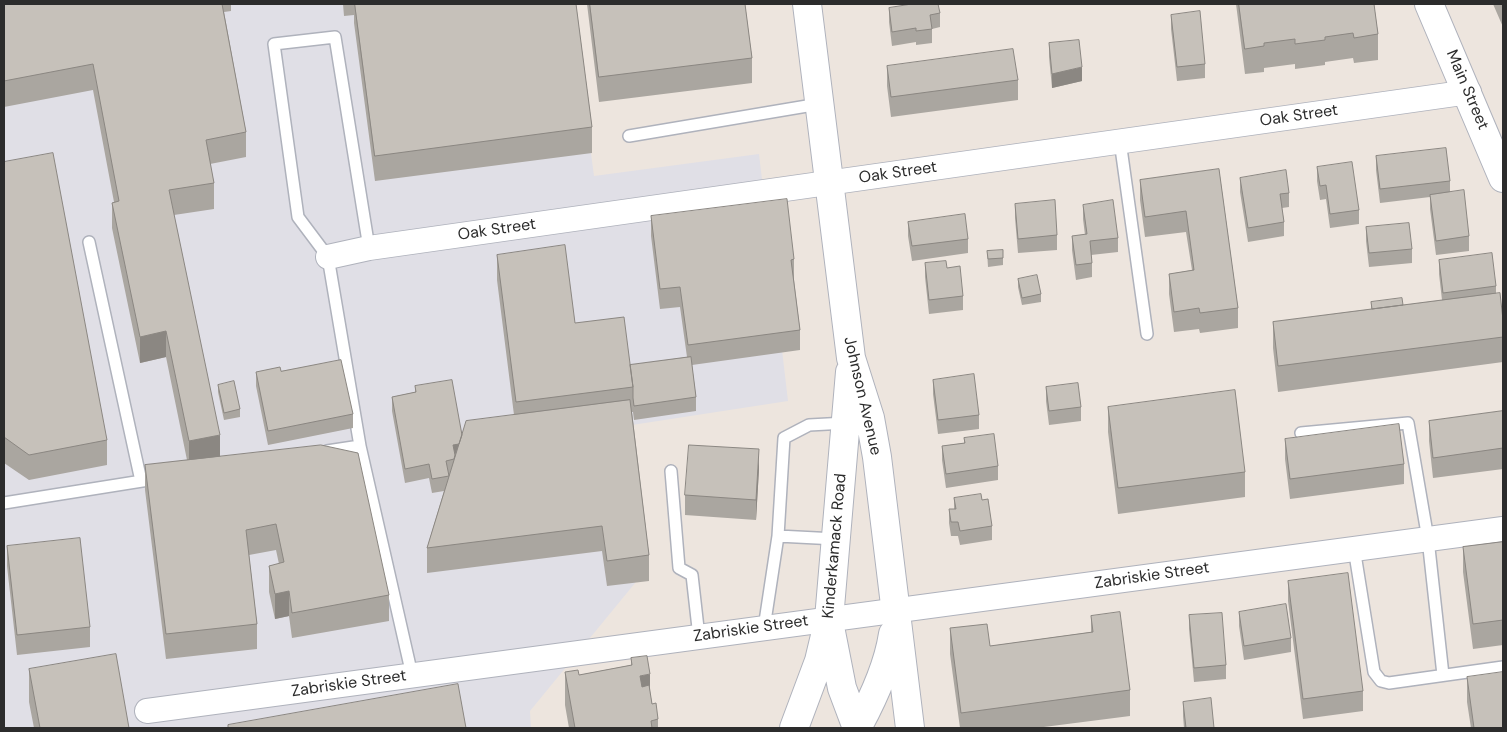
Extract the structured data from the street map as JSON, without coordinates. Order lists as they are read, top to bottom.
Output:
{
  "streets": {
    "main road": ["Main Street", "Johnson Avenue", "Kinderkamack Road"],
    "street": ["Oak Street", "Zabriskie Street"]
  },
  "crossings": [
    ["Main Street", "Oak Street"],
    ["Oak Street", "Johnson Avenue"],
    ["Johnson Avenue", "Kinderkamack Road"],
    ["Johnson Avenue", "Zabriskie Street"],
    ["Kinderkamack Road", "Zabriskie Street"]
  ]
}
